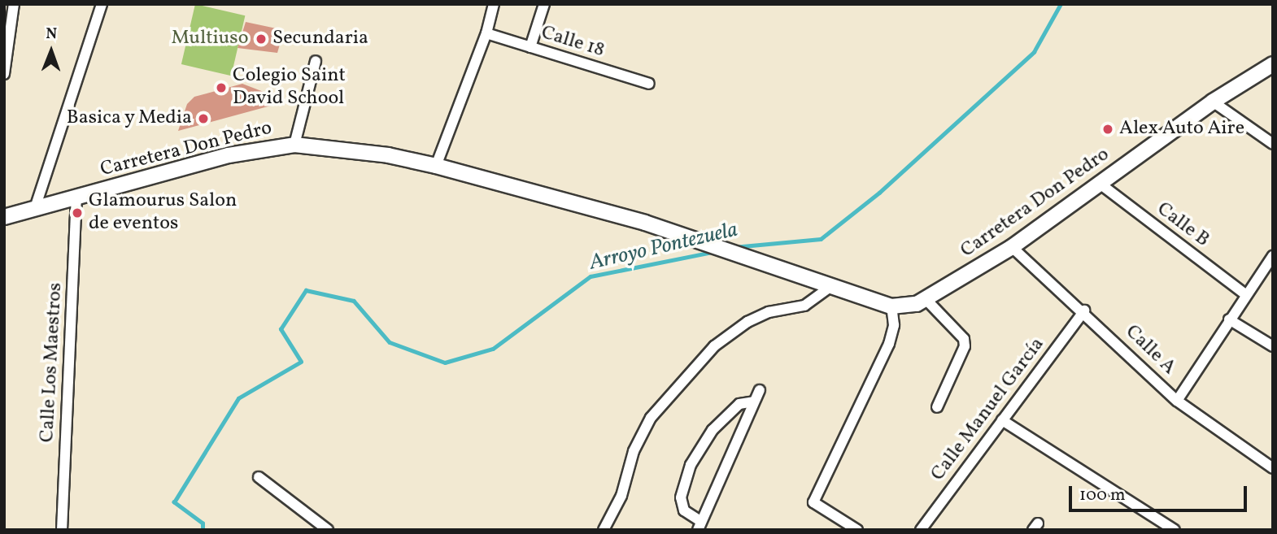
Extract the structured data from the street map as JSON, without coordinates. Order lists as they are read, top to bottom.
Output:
{
  "streets": {
    "street": [
      "Calle 18",
      "Carretera Don Pedro",
      "Calle B",
      "Calle A",
      "Calle Los Maestros",
      "Calle Manuel García"
    ]
  },
  "crossings": [
    ["Carretera Don Pedro", "Calle B"],
    ["Carretera Don Pedro", "Calle A"],
    ["Carretera Don Pedro", "Calle Los Maestros"],
    ["Calle A", "Calle Manuel García"]
  ],
  "water": ["Arroyo Pontezuela"],
  "parks": ["Multiuso"],
  "places": [
    "Secundaria",
    "Colegio Saint David School",
    "Basica y Media",
    "Alex Auto Aire",
    "Glamourus Salon de eventos"
  ],
  "scale_bar": "100 m",
  "north": "top"
}
